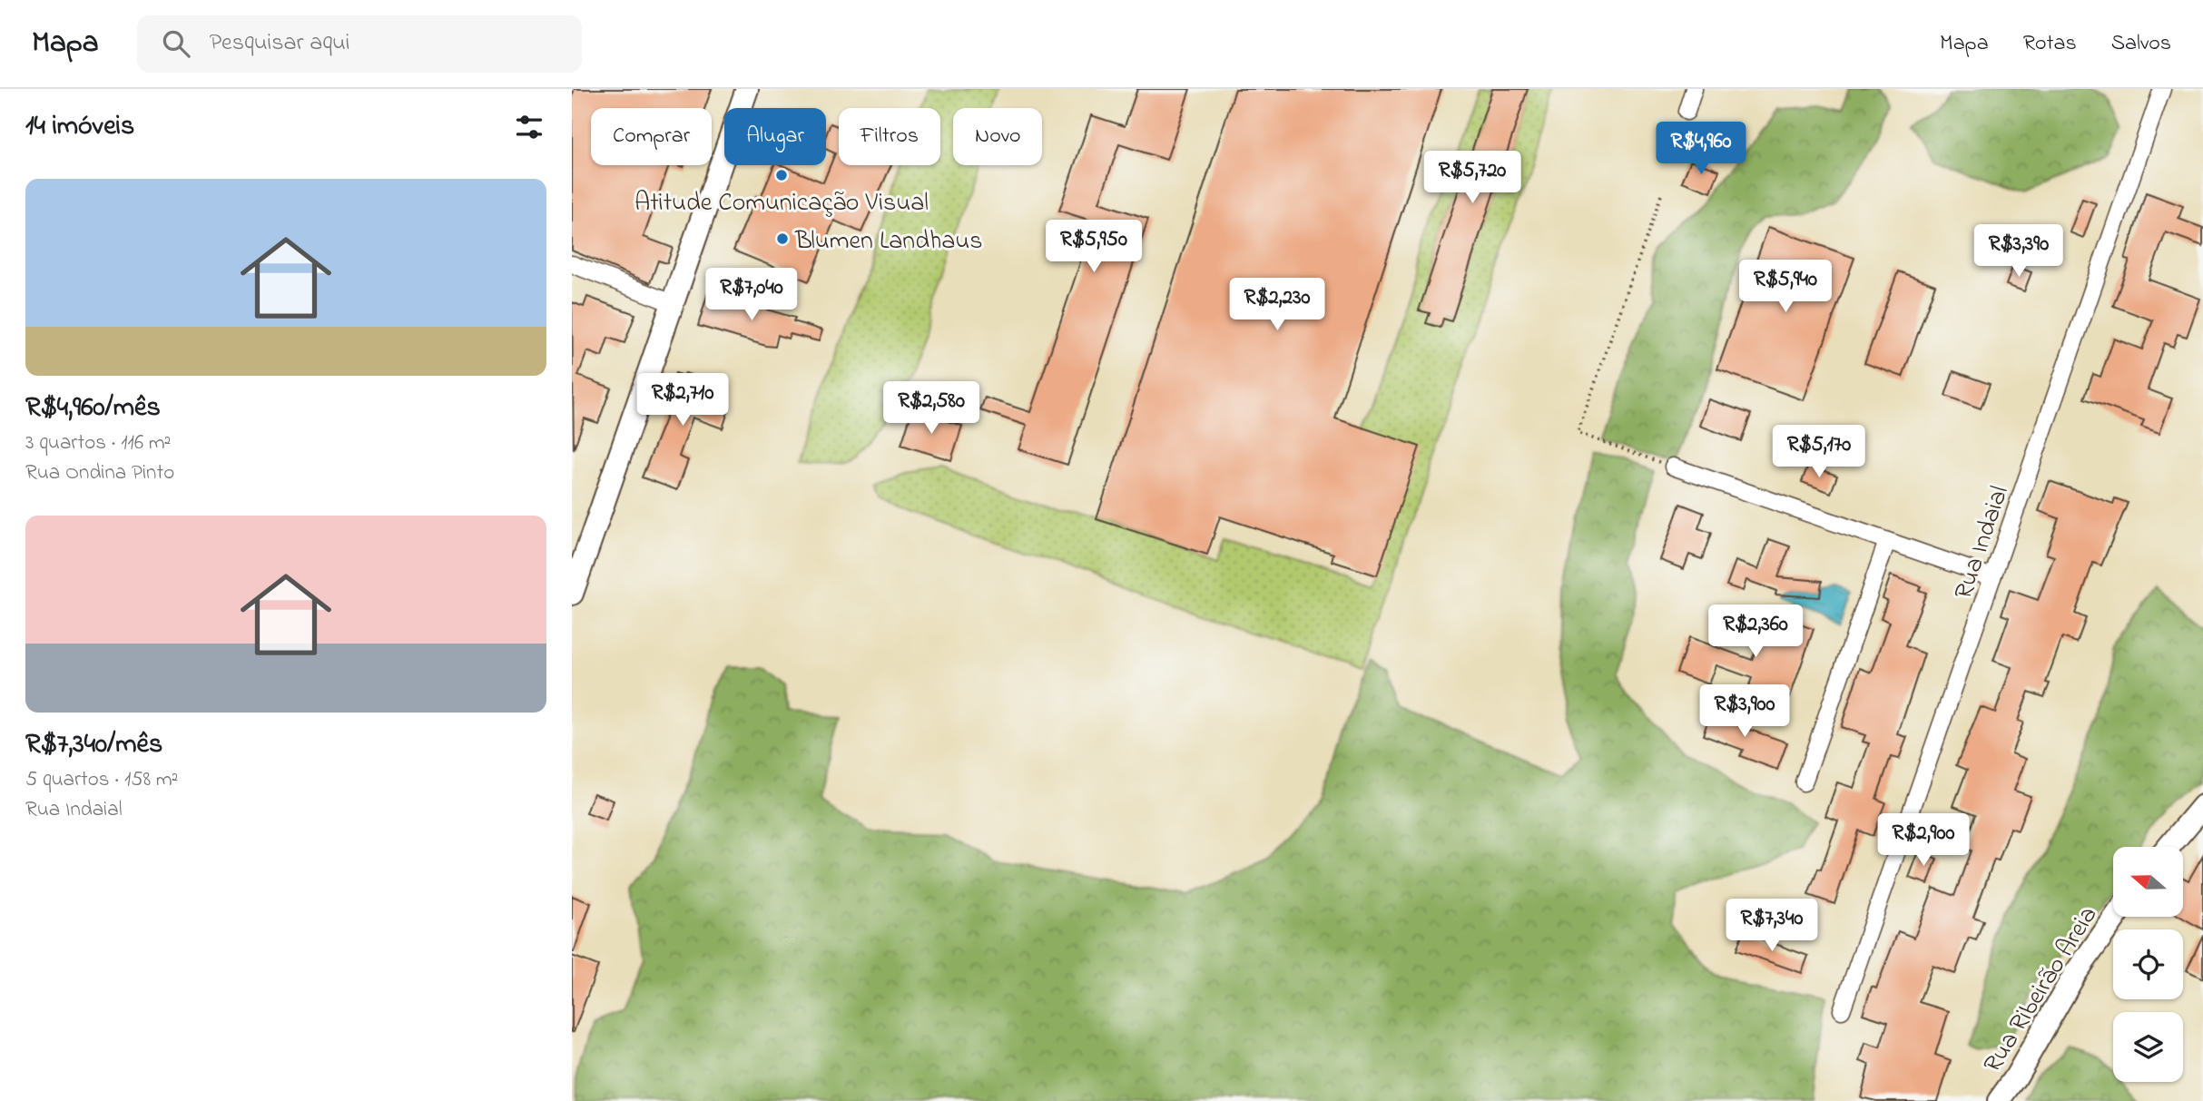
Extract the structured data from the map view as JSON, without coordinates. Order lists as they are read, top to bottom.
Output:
{
  "streets": {
    "street": ["Rua Indaial", "Rua Ribeirão Areia"]
  },
  "places": ["Atitude Comunicação Visual", "Blumen Landhaus"],
  "north": "left",
  "page": {
    "header": "Mapa",
    "search": "Pesquisar aqui",
    "nav": ["Mapa", "Rotas", "Salvos"],
    "heading": "14 imóveis",
    "chip": [
      "Comprar",
      "Alugar",
      "Filtros",
      "Novo"
    ],
    "price": [
      "R$4,960",
      "R$5,720",
      "R$5,950",
      "R$3,390",
      "R$5,940",
      "R$7,040",
      "R$2,230",
      "R$2,710",
      "R$2,580",
      "R$5,170",
      "R$2,360",
      "R$3,900",
      "R$2,900",
      "R$7,340"
    ],
    "list": [
      {
        "name": "R$4,960/mês",
        "note": "3 quartos · 116 m² · Rua Ondina Pinto"
      },
      {
        "name": "R$7,340/mês",
        "note": "5 quartos · 158 m² · Rua Indaial"
      }
    ]
  }
}
